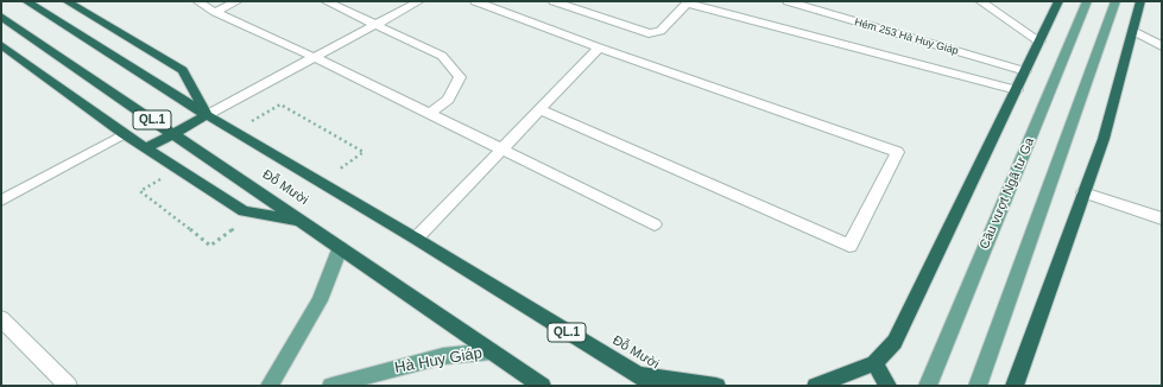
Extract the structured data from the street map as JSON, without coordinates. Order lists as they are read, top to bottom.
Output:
{
  "streets": {
    "highway": ["QL.1", "Đỗ Mười"],
    "main road": ["Cầu vượt Ngã tư Ga", "Hà Huy Giáp"],
    "street": ["Hẻm 253 Hà Huy Giáp"]
  },
  "crossings": [
    ["QL.1", "Đỗ Mười"],
    ["QL.1", "Hà Huy Giáp"]
  ]
}
